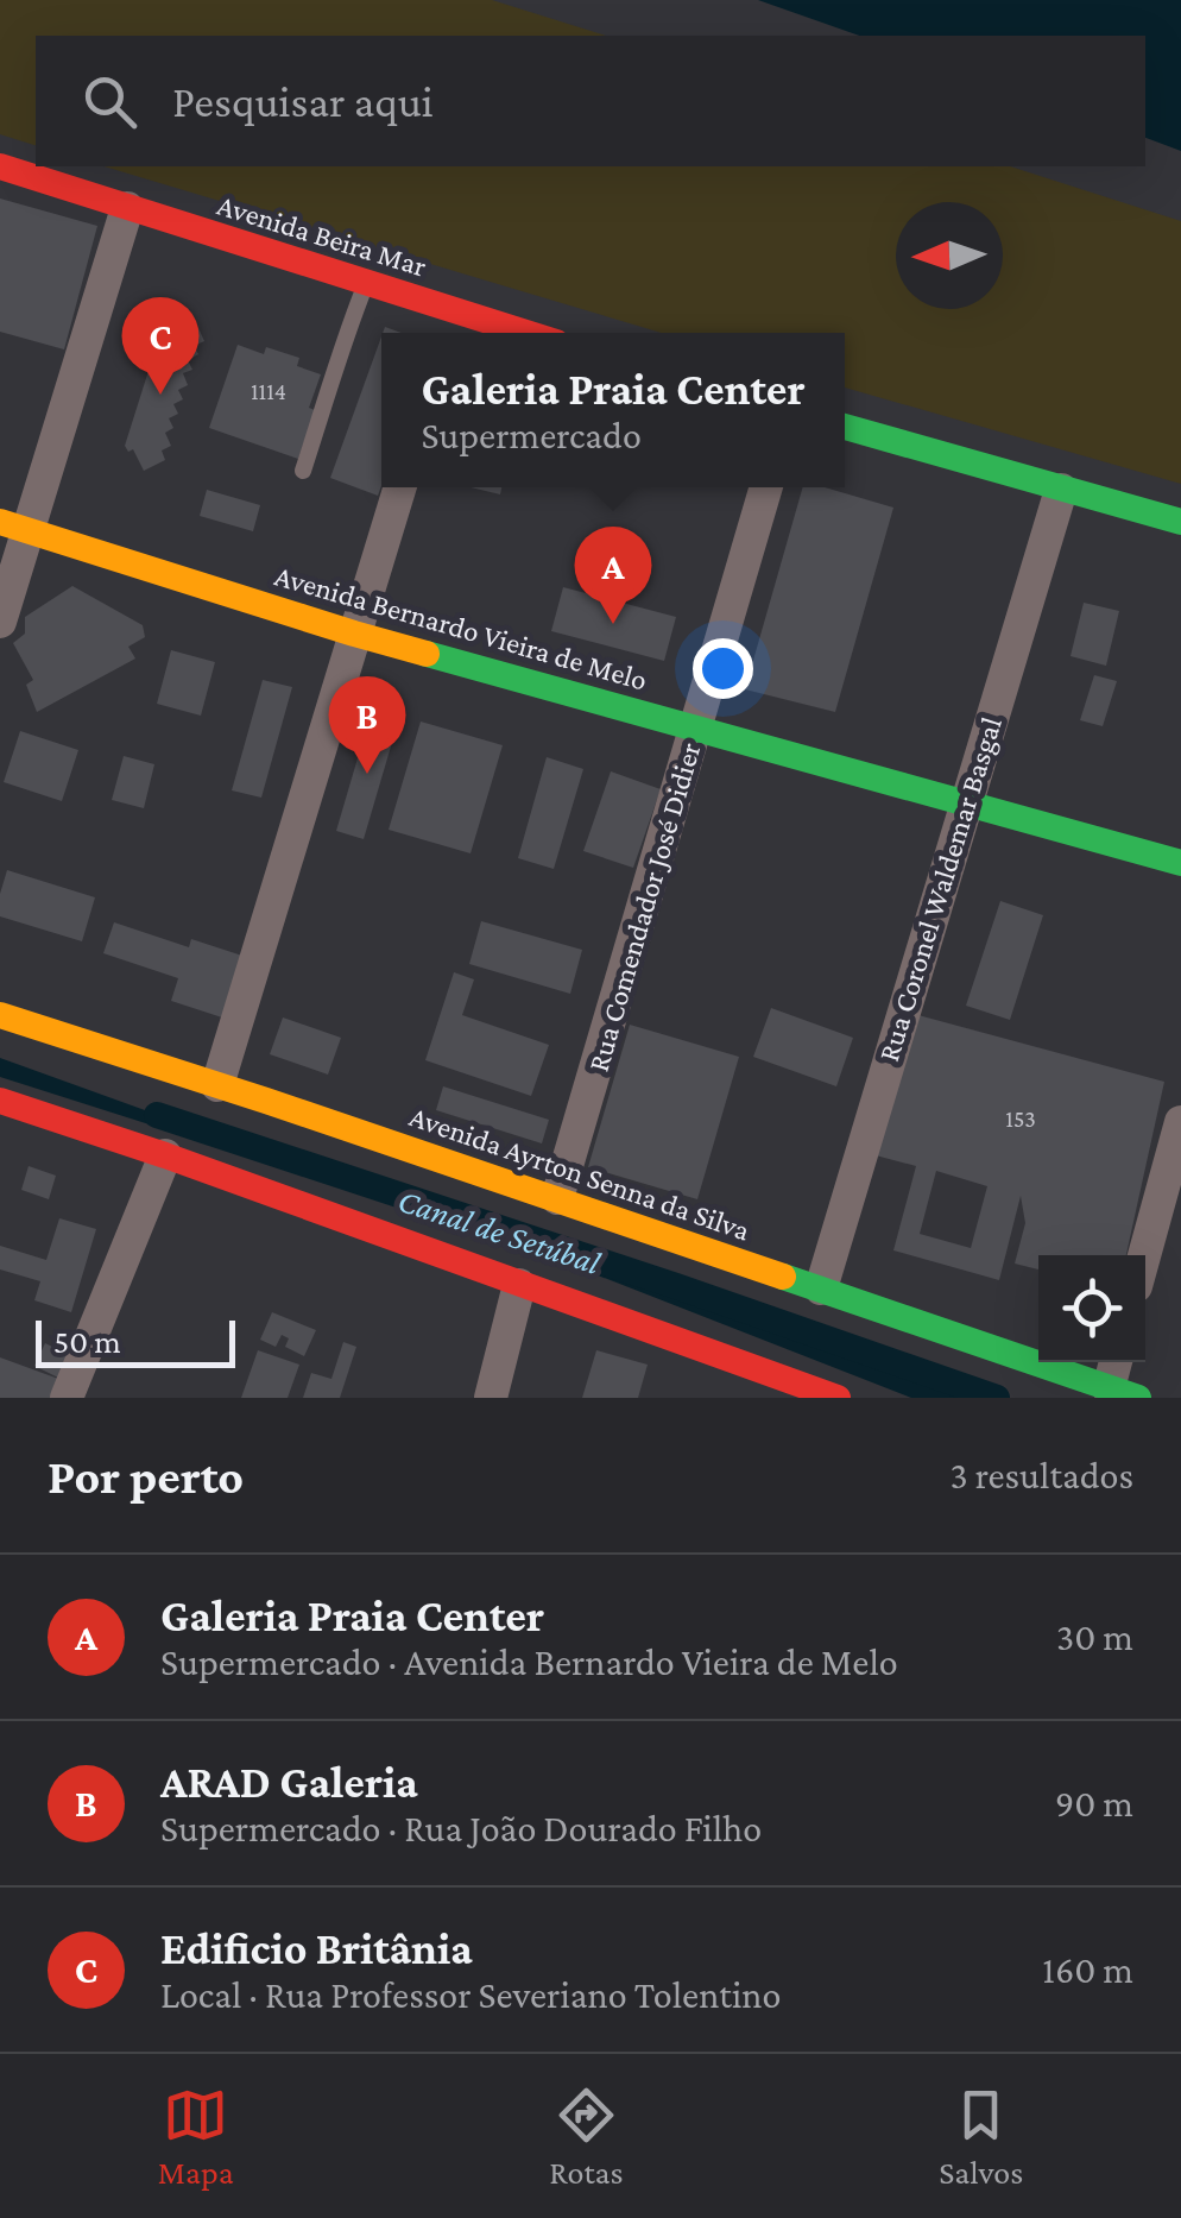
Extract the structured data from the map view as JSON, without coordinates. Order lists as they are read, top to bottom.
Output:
{
  "streets": {
    "main road": ["Avenida Beira Mar", "Avenida Bernardo Vieira de Melo", "Avenida Ayrton Senna da Silva"],
    "street": ["Rua Coronel Waldemar Basgal", "Rua Comendador José Didier"]
  },
  "crossings": [
    ["Avenida Bernardo Vieira de Melo", "Rua Coronel Waldemar Basgal"],
    ["Avenida Bernardo Vieira de Melo", "Rua Comendador José Didier"],
    ["Rua Coronel Waldemar Basgal", "Avenida Ayrton Senna da Silva"],
    ["Rua Comendador José Didier", "Avenida Ayrton Senna da Silva"]
  ],
  "water": ["Canal de Setúbal"],
  "house_numbers": ["1114", "153"],
  "scale_bar": "50 m",
  "north": "left",
  "page": {
    "search": "Pesquisar aqui",
    "pins": ["C", "A", "B"],
    "popup": ["Galeria Praia Center", "Supermercado"],
    "scale": "50 m",
    "heading": ["Por perto", "3 resultados"],
    "list": [
      {
        "mark": "A",
        "name": "Galeria Praia Center",
        "note": "Supermercado · Avenida Bernardo Vieira de Melo",
        "value": "30 m"
      },
      {
        "mark": "B",
        "name": "ARAD Galeria",
        "note": "Supermercado · Rua João Dourado Filho",
        "value": "90 m"
      },
      {
        "mark": "C",
        "name": "Edificio Britânia",
        "note": "Local · Rua Professor Severiano Tolentino",
        "value": "160 m"
      }
    ],
    "nav": ["Mapa", "Rotas", "Salvos"]
  }
}
